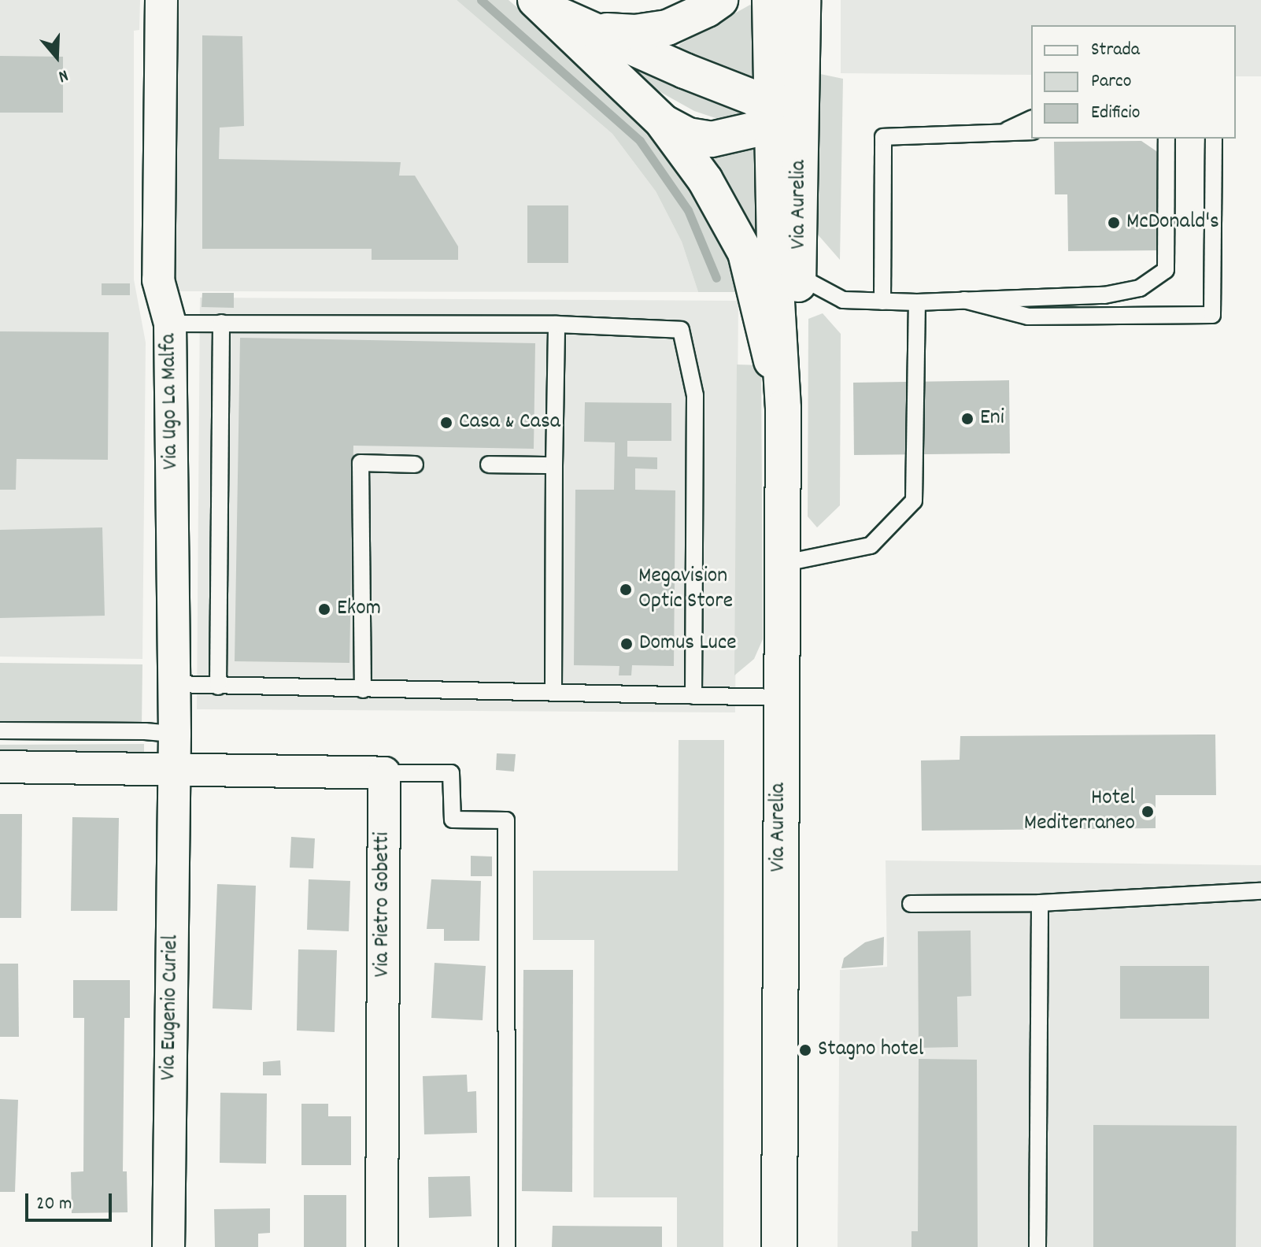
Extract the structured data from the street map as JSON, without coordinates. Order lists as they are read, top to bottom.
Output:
{
  "streets": {
    "main road": ["Via Aurelia"],
    "street": ["Via Ugo La Malfa", "Via Pietro Gobetti", "Via Eugenio Curiel"]
  },
  "crossings": [
    ["Via Ugo La Malfa", "Via Eugenio Curiel"]
  ],
  "places": [
    "McDonald's",
    "Eni",
    "Casa & Casa",
    "Megavision Optic Store",
    "Ekom",
    "Domus Luce",
    "Hotel Mediterraneo",
    "Stagno hotel"
  ],
  "legend": ["Strada", "Parco", "Edificio"],
  "scale_bar": "20 m",
  "north": "bottom"
}
